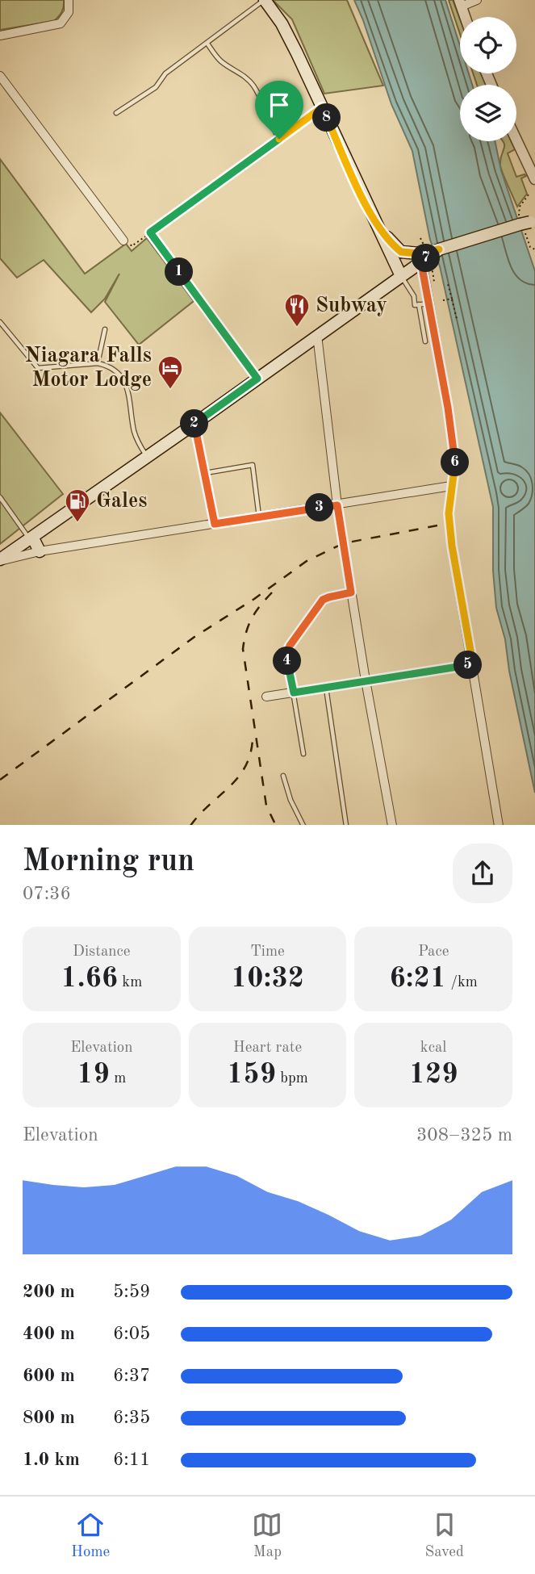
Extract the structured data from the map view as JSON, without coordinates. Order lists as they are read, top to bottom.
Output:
{
  "places": {
    "restaurant": ["Subway"],
    "hotel": ["Niagara Falls Motor Lodge"],
    "fuel station": ["Gales"]
  },
  "page": {
    "pins": [
      "8",
      "7",
      "1",
      "2",
      "6",
      "3",
      "4",
      "5"
    ],
    "heading": ["Morning run", "07:36"],
    "stats": [
      ["Distance", "1.66 km"],
      ["Time", "10:32"],
      ["Pace", "6:21 /km"],
      ["Elevation", "19 m"],
      ["Heart rate", "159 bpm"],
      ["kcal", "129"]
    ],
    "chart": ["Elevation", "308–325 m"],
    "list": [
      {
        "name": "200 m",
        "note": "5:59"
      },
      {
        "name": "400 m",
        "note": "6:05"
      },
      {
        "name": "600 m",
        "note": "6:37"
      },
      {
        "name": "800 m",
        "note": "6:35"
      },
      {
        "name": "1.0 km",
        "note": "6:11"
      }
    ],
    "tabs": ["Home", "Map", "Saved"]
  }
}
